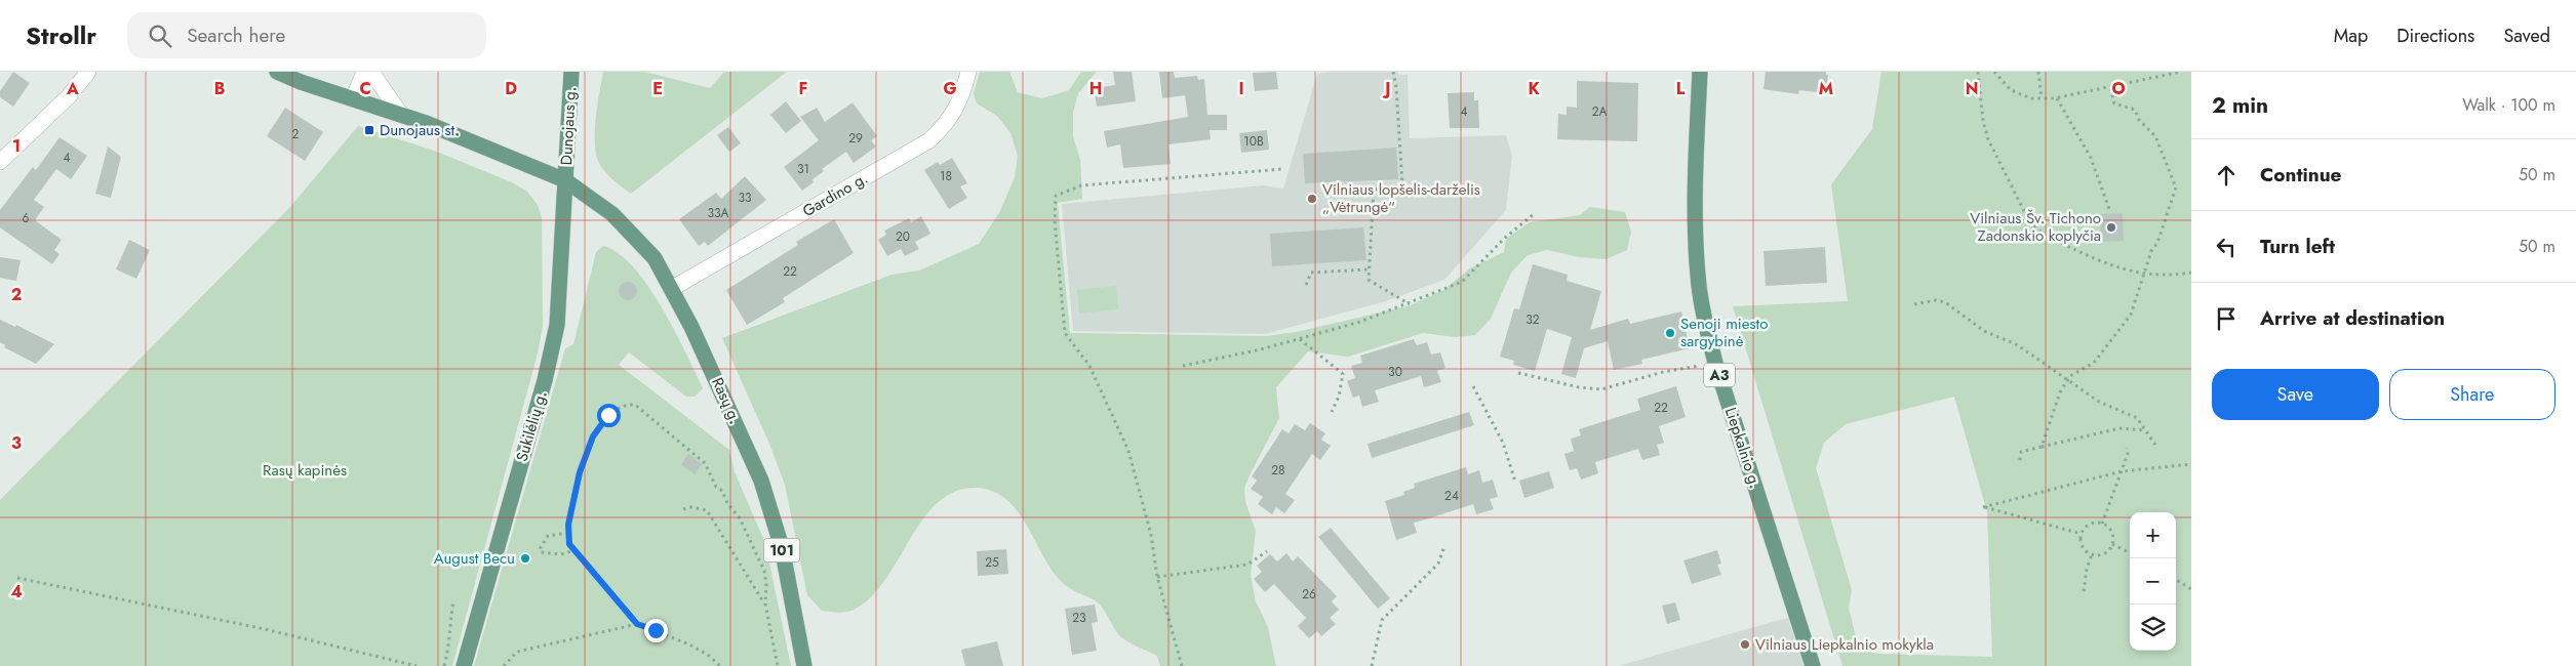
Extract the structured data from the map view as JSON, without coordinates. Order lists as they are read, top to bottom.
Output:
{
  "streets": {
    "main road": [
      "Dunojaus g.",
      "A3",
      "Rasų g.",
      "Sukilėlių g.",
      "Liepkalnio g.",
      "101"
    ],
    "street": ["Gardino g."]
  },
  "crossings": [
    ["Dunojaus g.", "Rasų g."],
    ["Dunojaus g.", "Sukilėlių g."],
    ["Dunojaus g.", "101"],
    ["Gardino g.", "Rasų g."],
    ["Rasų g.", "Sukilėlių g."],
    ["Rasų g.", "101"],
    ["Sukilėlių g.", "101"]
  ],
  "parks": ["Rasų kapinės"],
  "places": {
    "transit": ["Dunojaus st."],
    "other": [
      "Vilniaus lopšelis-darželis „Vėtrungė“",
      "Vilniaus Šv. Tichono Zadonskio koplyčia",
      "Senoji miesto sargybinė",
      "August Becu",
      "Vilniaus Liepkalnio mokykla"
    ]
  },
  "house_numbers": [
    "4",
    "2A",
    "2",
    "29",
    "10B",
    "4",
    "31",
    "18",
    "33",
    "33A",
    "6",
    "20",
    "22",
    "32",
    "30",
    "22",
    "28",
    "24",
    "25",
    "26",
    "23"
  ],
  "page": {
    "header": "Strollr",
    "search": "Search here",
    "nav": ["Map", "Directions", "Saved"],
    "heading": ["2 min", "Walk · 100 m"],
    "list": [
      ["Continue", "50 m"],
      ["Turn left", "50 m"],
      "Arrive at destination"
    ],
    "buttons": ["Save", "Share"],
    "map_buttons": ["+", "−"]
  },
  "grid": {
    "columns": [
      "A",
      "B",
      "C",
      "D",
      "E",
      "F",
      "G",
      "H",
      "I",
      "J",
      "K",
      "L",
      "M",
      "N",
      "O"
    ],
    "rows": [
      "1",
      "2",
      "3",
      "4"
    ]
  }
}
